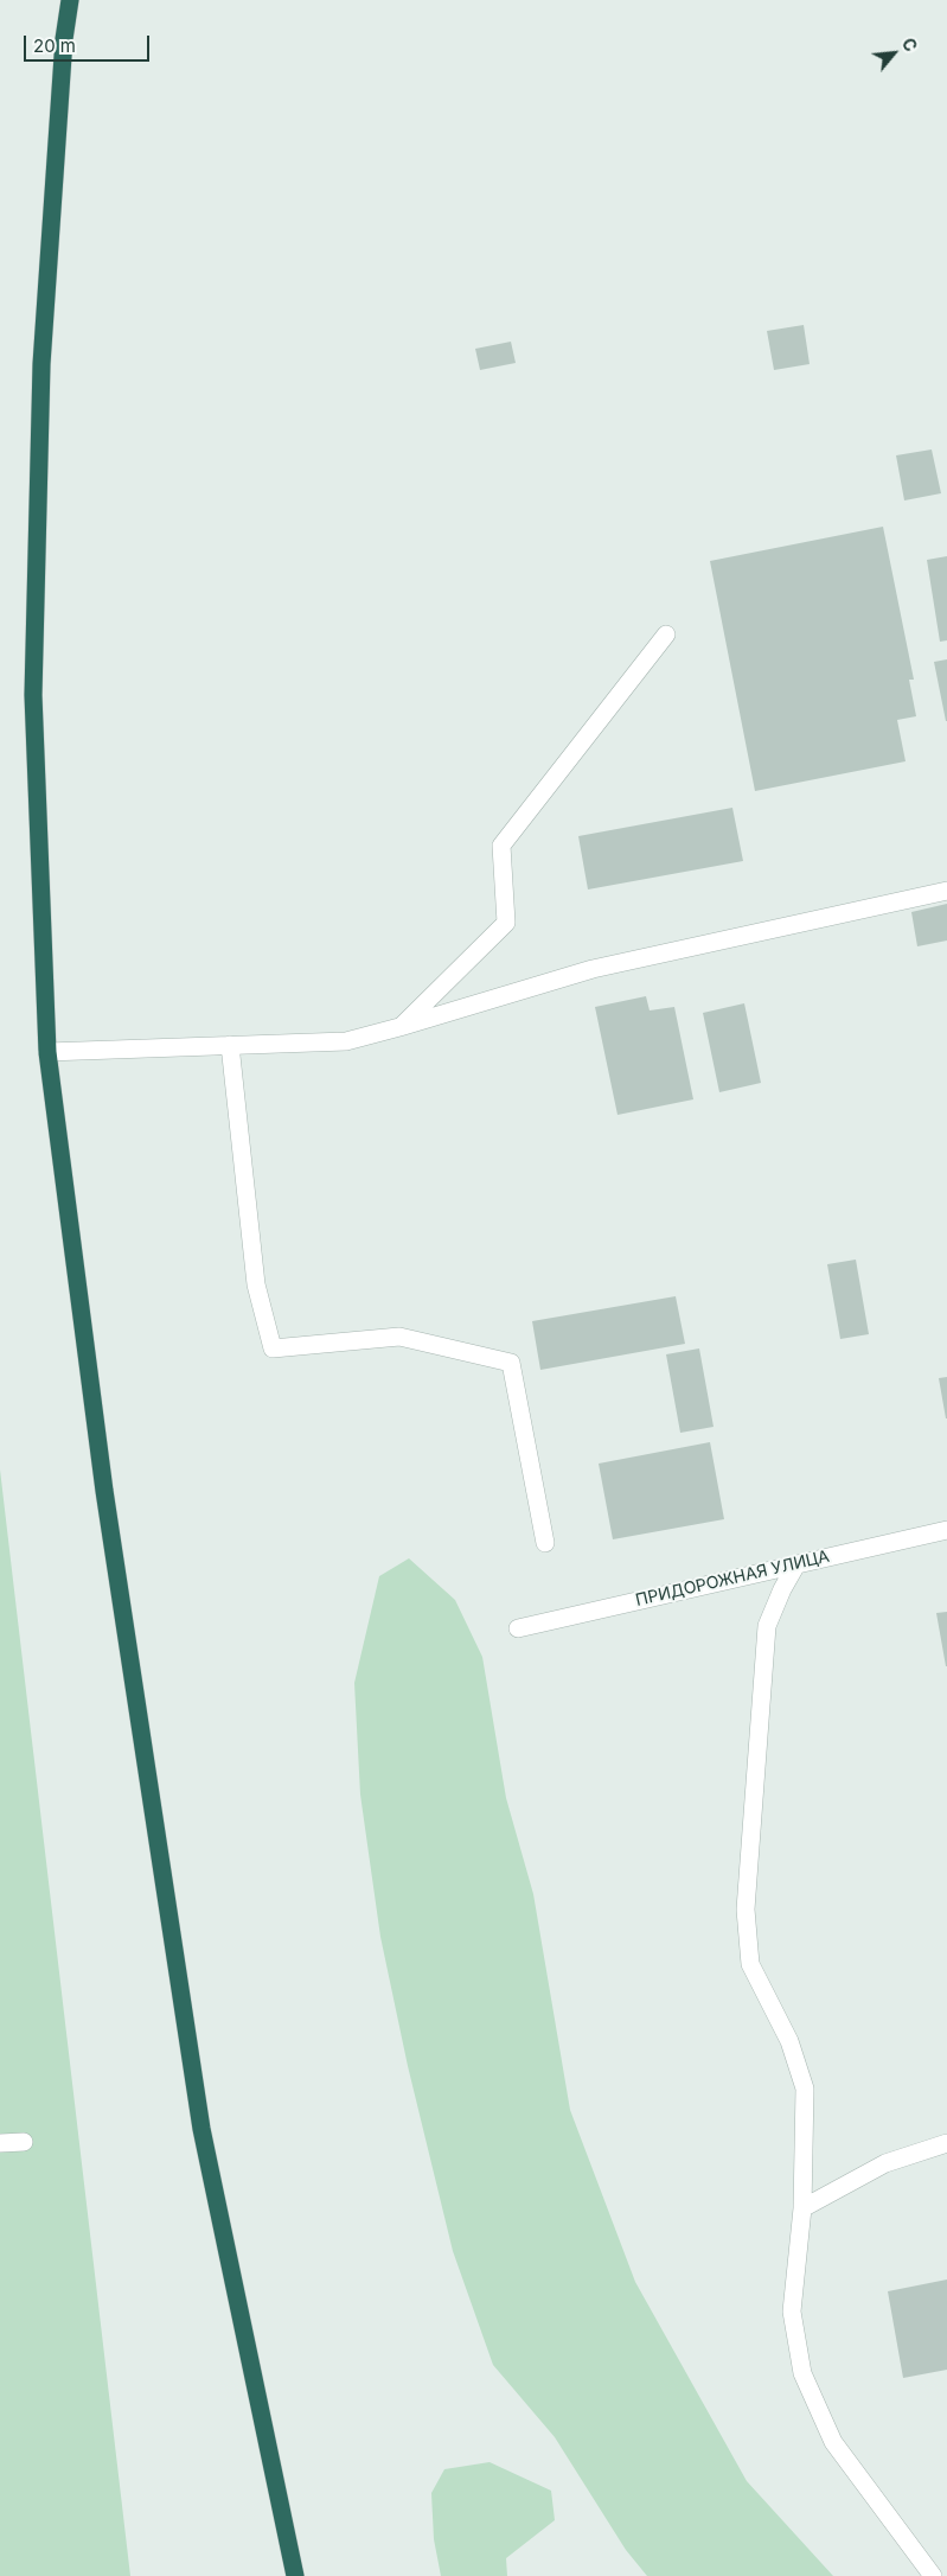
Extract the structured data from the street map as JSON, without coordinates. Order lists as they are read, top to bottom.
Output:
{
  "streets": {
    "street": ["ПРИДОРОЖНАЯ УЛИЦА"]
  },
  "scale_bar": "20 m",
  "north": "top right"
}
